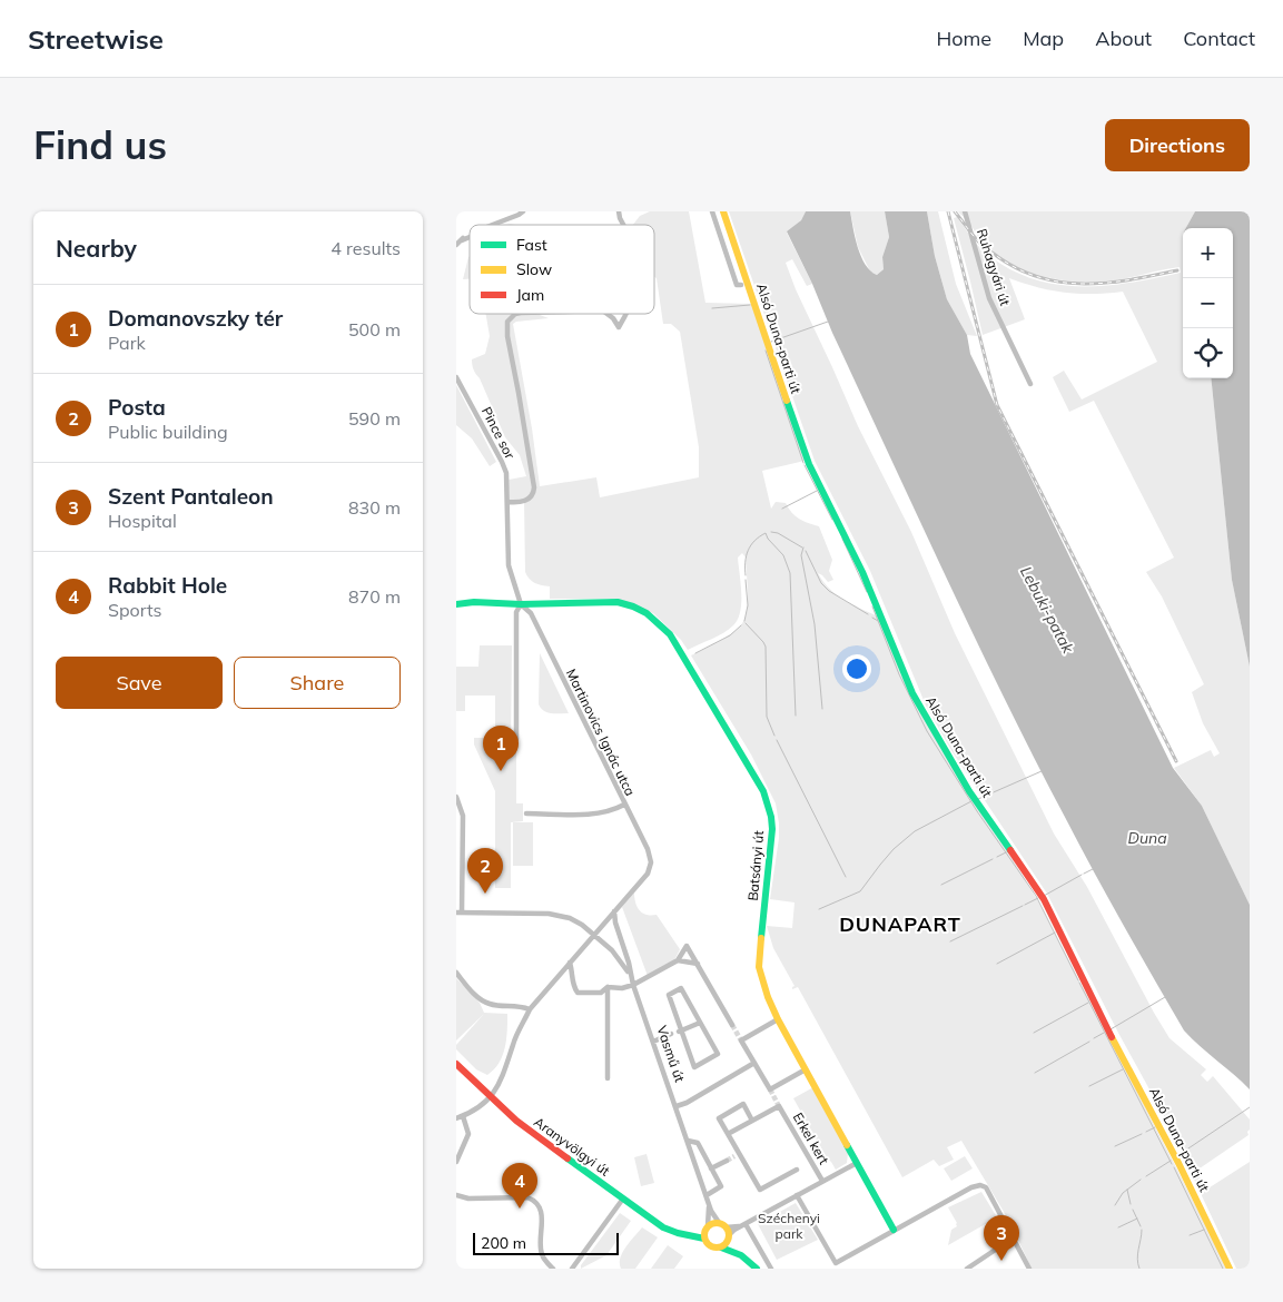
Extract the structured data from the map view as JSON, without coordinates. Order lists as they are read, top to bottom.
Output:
{
  "streets": {
    "street": [
      "Ruhagyári út",
      "Alsó Duna-parti út",
      "Pince sor",
      "Martinovics Ignác utca",
      "Batsányi út",
      "Vasmű út",
      "Erkel kert",
      "Aranyvölgyi út"
    ]
  },
  "crossings": [
    ["Pince sor", "Martinovics Ignác utca"],
    ["Martinovics Ignác utca", "Batsányi út"],
    ["Martinovics Ignác utca", "Vasmű út"],
    ["Batsányi út", "Erkel kert"],
    ["Vasmű út", "Erkel kert"],
    ["Vasmű út", "Aranyvölgyi út"],
    ["Erkel kert", "Aranyvölgyi út"]
  ],
  "districts": ["DUNAPART"],
  "water": ["Lebuki-patak", "Duna"],
  "parks": ["Széchenyi park"],
  "legend": ["Fast", "Slow", "Jam"],
  "scale_bar": "200 m",
  "page": {
    "header": "Streetwise",
    "nav": [
      "Home",
      "Map",
      "About",
      "Contact"
    ],
    "buttons": [
      "Directions",
      ["Save", "Share"]
    ],
    "title": "Find us",
    "heading": ["Nearby", "4 results"],
    "map_buttons": ["+", "−"],
    "list": [
      {
        "mark": "1",
        "name": "Domanovszky tér",
        "note": "Park",
        "value": "500 m"
      },
      {
        "mark": "2",
        "name": "Posta",
        "note": "Public building",
        "value": "590 m"
      },
      {
        "mark": "3",
        "name": "Szent Pantaleon",
        "note": "Hospital",
        "value": "830 m"
      },
      {
        "mark": "4",
        "name": "Rabbit Hole",
        "note": "Sports",
        "value": "870 m"
      }
    ],
    "pins": [
      "1",
      "2",
      "4",
      "3"
    ],
    "scale": "200 m"
  }
}
